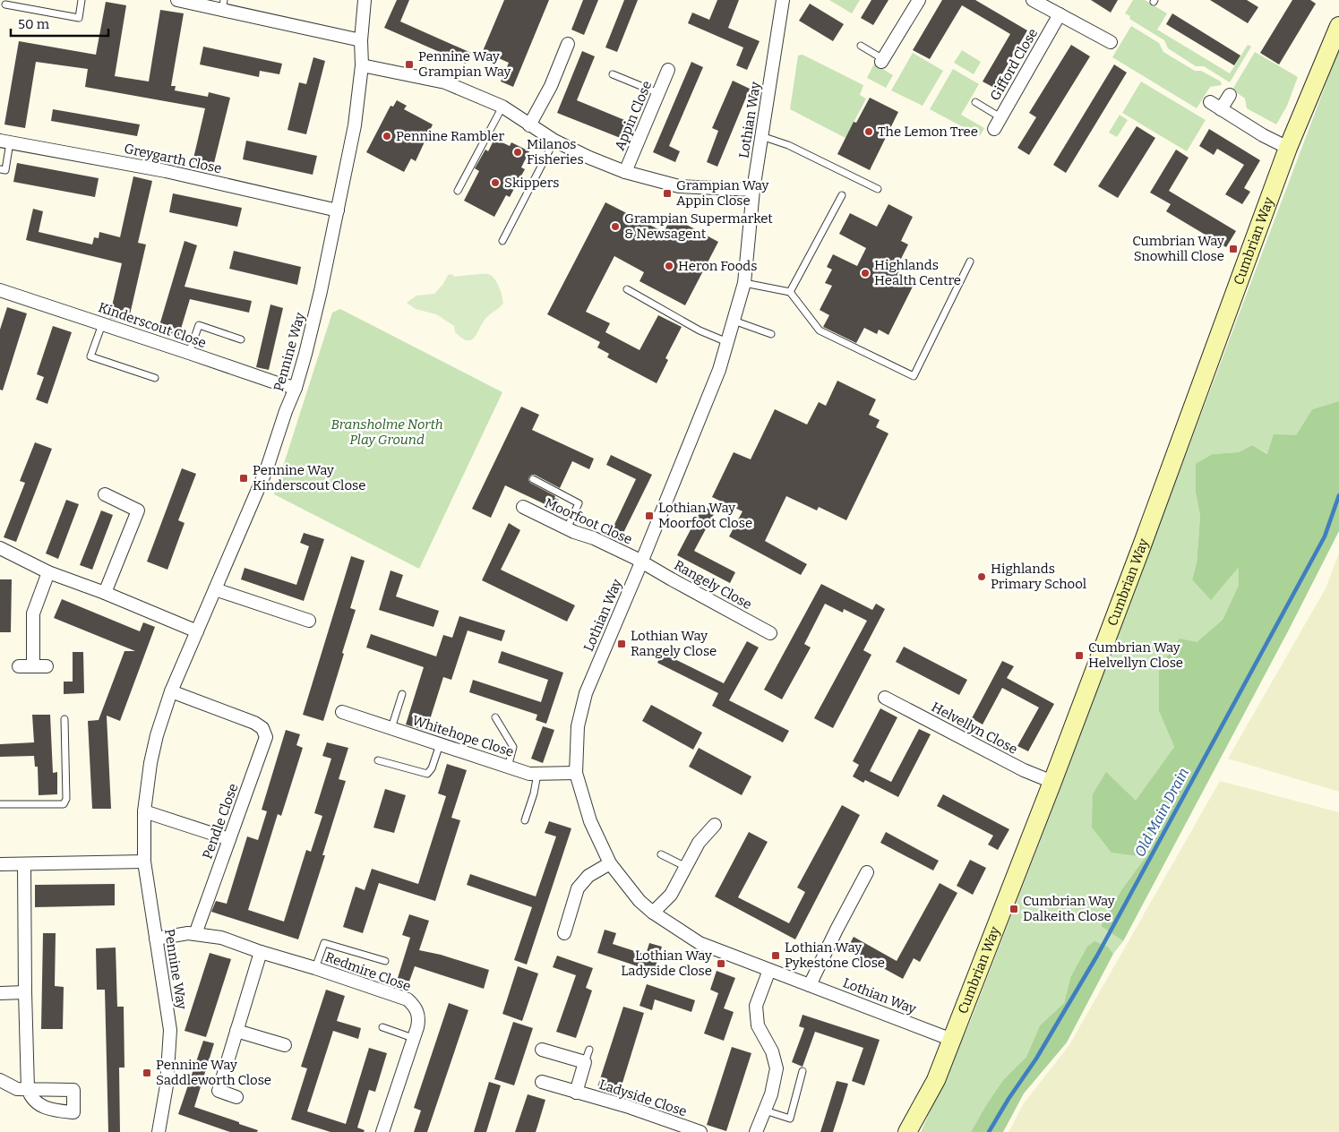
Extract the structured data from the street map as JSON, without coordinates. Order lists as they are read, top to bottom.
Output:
{
  "streets": {
    "street": [
      "Gifford Close",
      "Appin Close",
      "Lothian Way",
      "Greygarth Close",
      "Cumbrian Way",
      "Kinderscout Close",
      "Pennine Way",
      "Moorfoot Close",
      "Rangely Close",
      "Helvellyn Close",
      "Whitehope Close",
      "Pendle Close",
      "Redmire Close",
      "Ladyside Close"
    ]
  },
  "crossings": [
    ["Lothian Way", "Cumbrian Way"],
    ["Lothian Way", "Moorfoot Close"],
    ["Lothian Way", "Rangely Close"],
    ["Lothian Way", "Whitehope Close"],
    ["Greygarth Close", "Pennine Way"],
    ["Cumbrian Way", "Helvellyn Close"],
    ["Kinderscout Close", "Pennine Way"],
    ["Pennine Way", "Pendle Close"],
    ["Pennine Way", "Redmire Close"],
    ["Moorfoot Close", "Rangely Close"],
    ["Pendle Close", "Redmire Close"]
  ],
  "water": ["Old Main Drain"],
  "parks": ["Bransholme North Play Ground"],
  "places": {
    "transit": [
      "Pennine Way Grampian Way",
      "Grampian Way Appin Close",
      "Cumbrian Way Snowhill Close",
      "Pennine Way Kinderscout Close",
      "Lothian Way Moorfoot Close",
      "Lothian Way Rangely Close",
      "Cumbrian Way Helvellyn Close",
      "Cumbrian Way Dalkeith Close",
      "Lothian Way Pykestone Close",
      "Lothian Way Ladyside Close",
      "Pennine Way Saddleworth Close"
    ],
    "other": [
      "The Lemon Tree",
      "Pennine Rambler",
      "Milanos Fisheries",
      "Skippers",
      "Grampian Supermarket & Newsagent",
      "Heron Foods",
      "Highlands Health Centre",
      "Highlands Primary School"
    ]
  },
  "scale_bar": "50 m"
}
